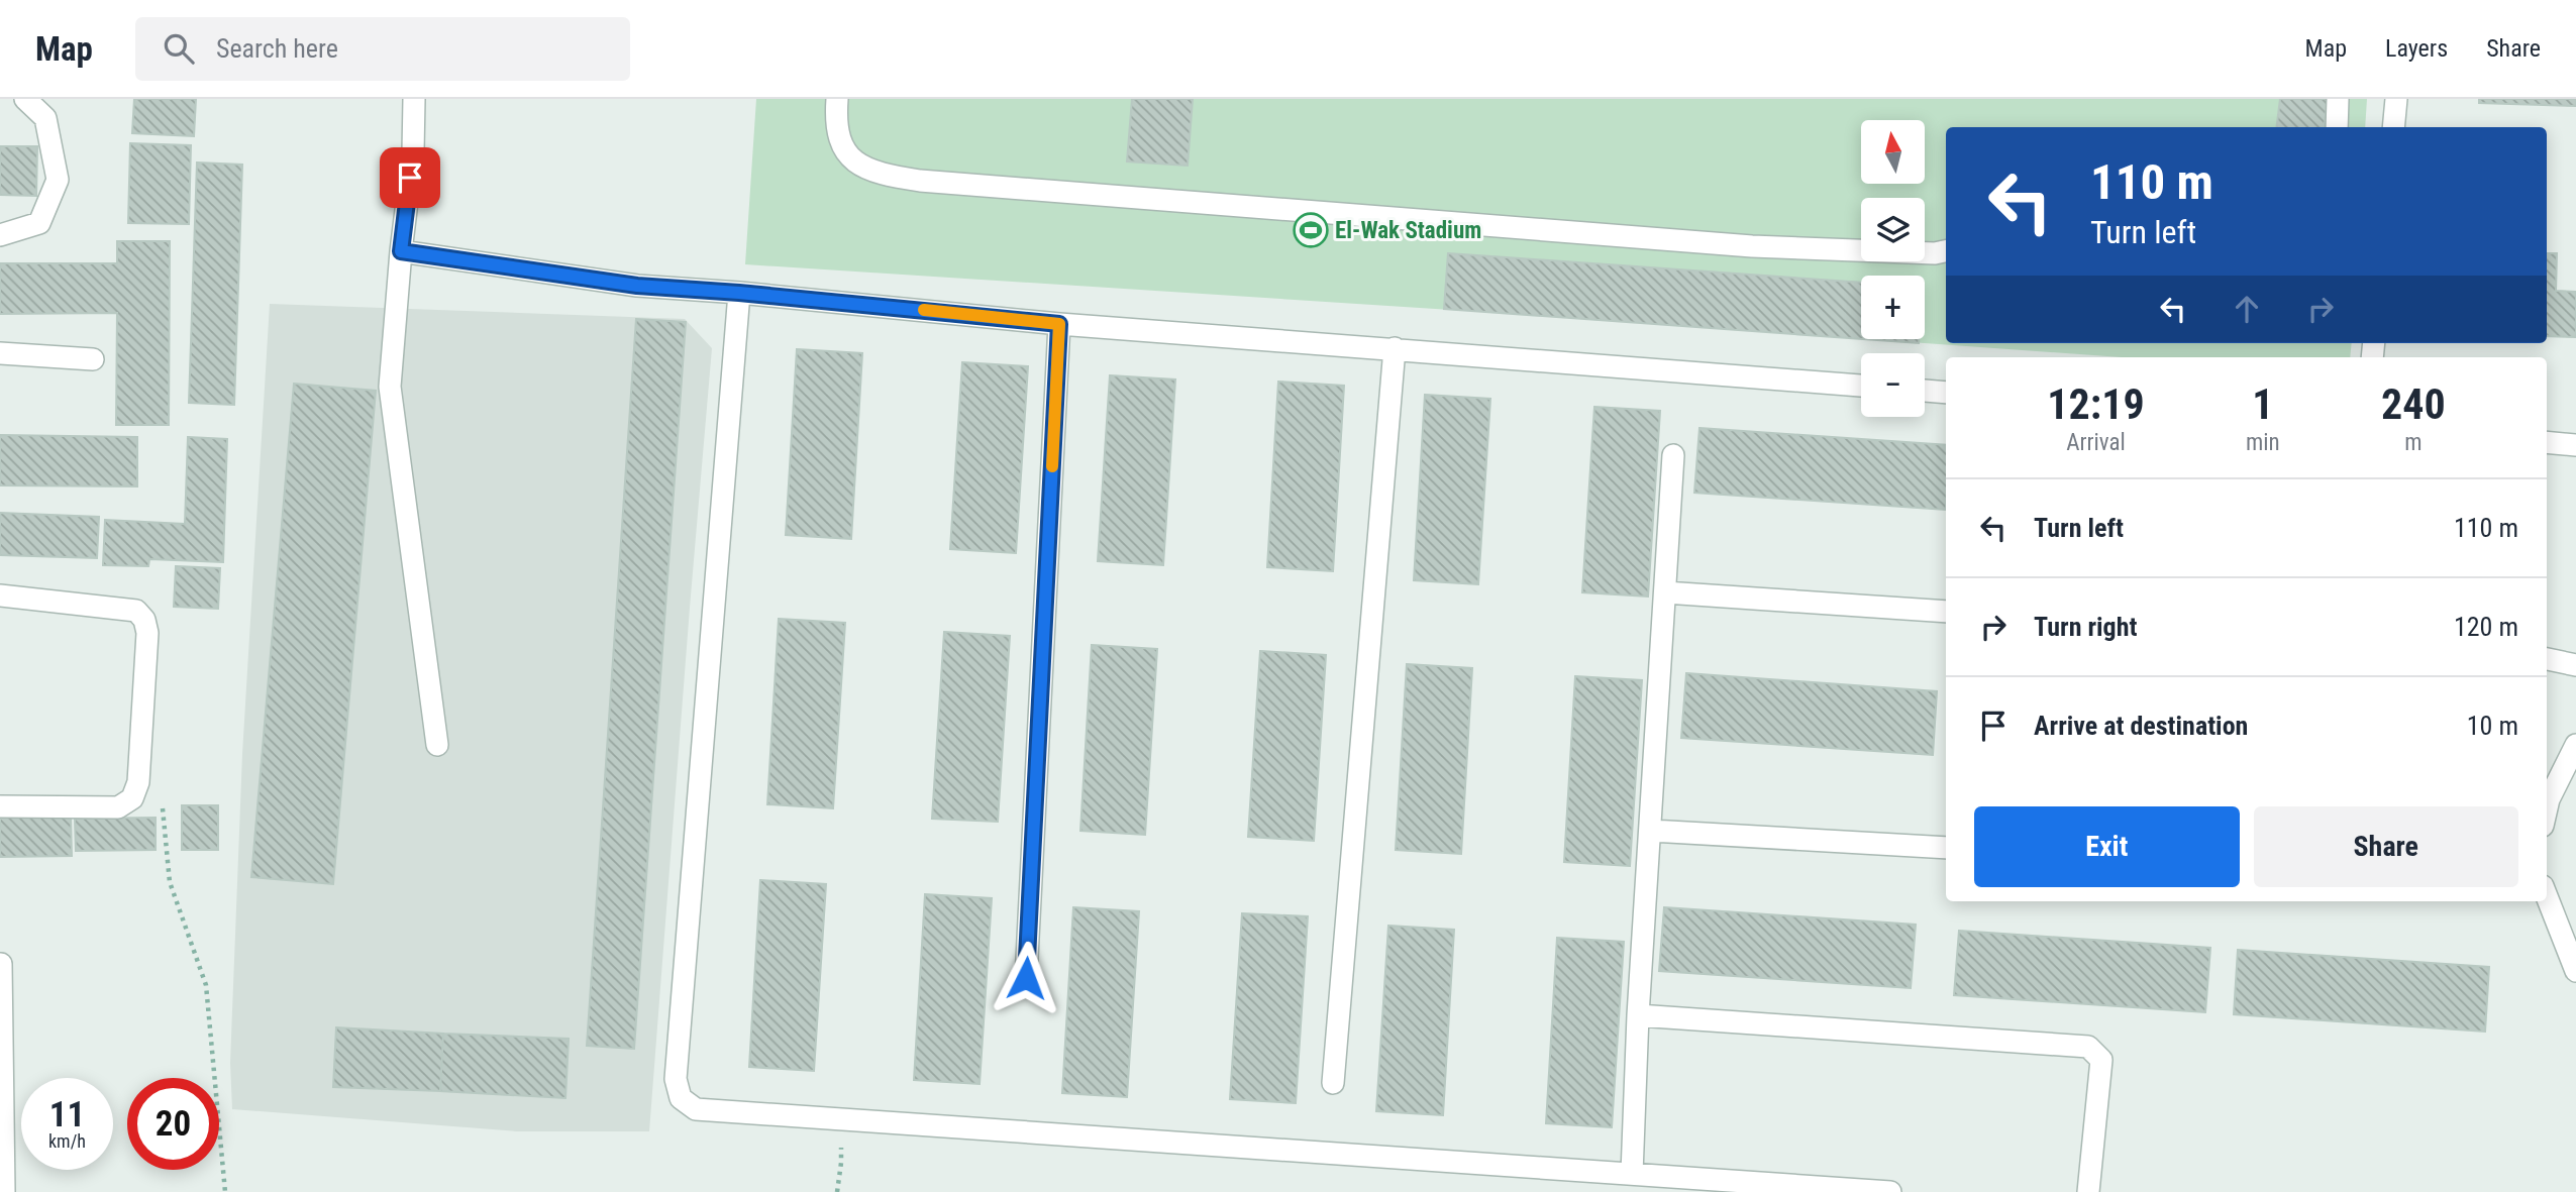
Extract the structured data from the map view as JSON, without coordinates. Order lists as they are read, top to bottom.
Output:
{
  "places": {
    "sports": ["El-Wak Stadium"]
  },
  "north": "top",
  "page": {
    "header": "Map",
    "search": "Search here",
    "nav": ["Map", "Layers", "Share"],
    "map_buttons": ["+", "−"],
    "turn": ["110 m", "Turn left"],
    "eta": [
      "12:19",
      "Arrival",
      "1",
      "min",
      "240",
      "m"
    ],
    "list": [
      {
        "name": "Turn left",
        "value": "110 m"
      },
      {
        "name": "Turn right",
        "value": "120 m"
      },
      {
        "name": "Arrive at destination",
        "value": "10 m"
      }
    ],
    "buttons": ["Exit", "Share"],
    "speed": "11 km/h",
    "limit": "20"
  }
}
